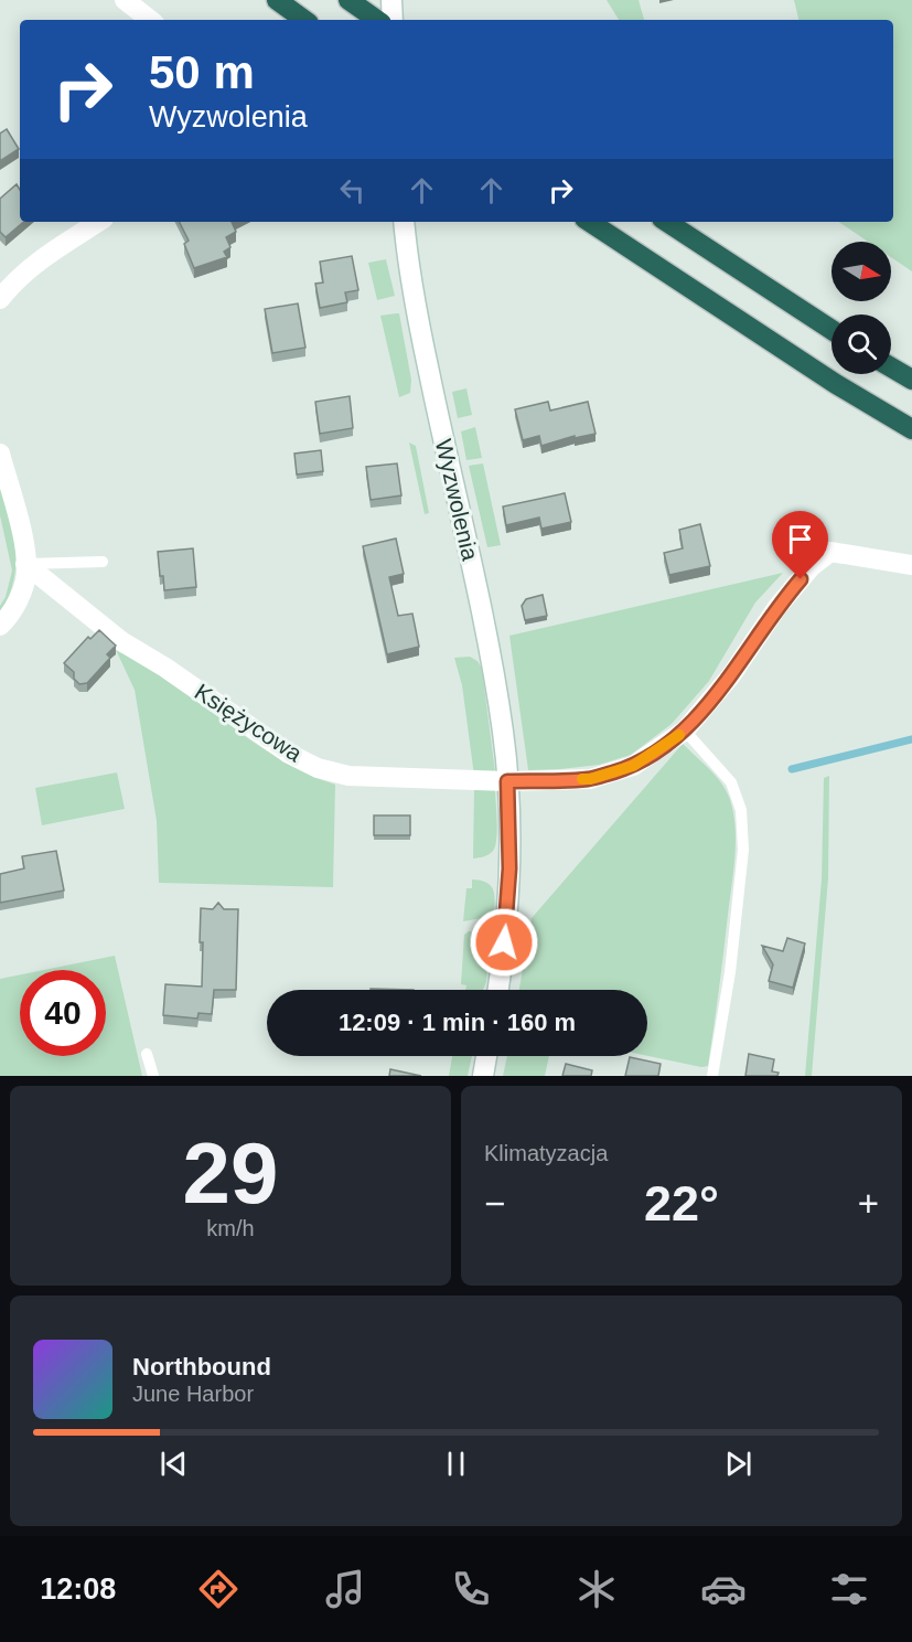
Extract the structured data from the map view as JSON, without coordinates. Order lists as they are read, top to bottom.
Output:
{
  "streets": {
    "street": ["Wyzwolenia", "Księżycowa"]
  },
  "crossings": [
    ["Wyzwolenia", "Księżycowa"]
  ],
  "north": "right",
  "page": {
    "turn": ["50 m", "Wyzwolenia"],
    "limit": "40",
    "trip": "12:09 · 1 min · 160 m",
    "tile": [
      ["29", "km/h"],
      "Klimatyzacja"
    ],
    "heat": ["−", "22°", "+"],
    "song": ["Northbound", "June Harbor"],
    "tabs": "12:08"
  }
}
